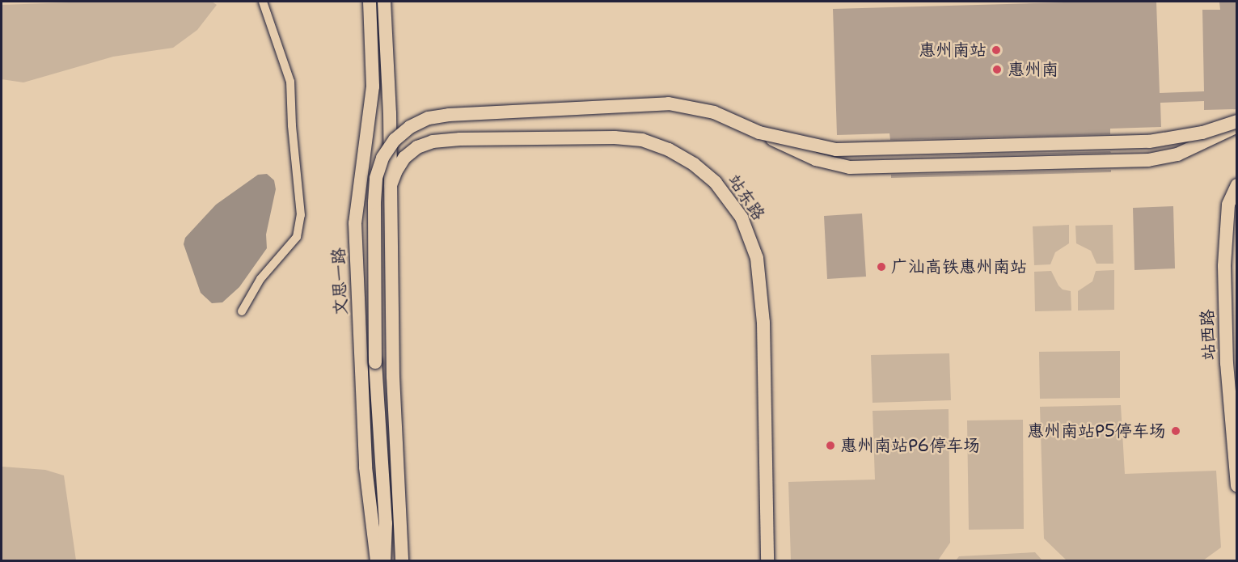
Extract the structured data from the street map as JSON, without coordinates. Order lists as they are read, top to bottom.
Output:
{
  "streets": {
    "street": ["站东路", "文思一路", "站西路"]
  },
  "places": [
    "惠州南站",
    "惠州南",
    "广汕高铁惠州南站",
    "惠州南站P5停车场",
    "惠州南站P6停车场"
  ]
}
